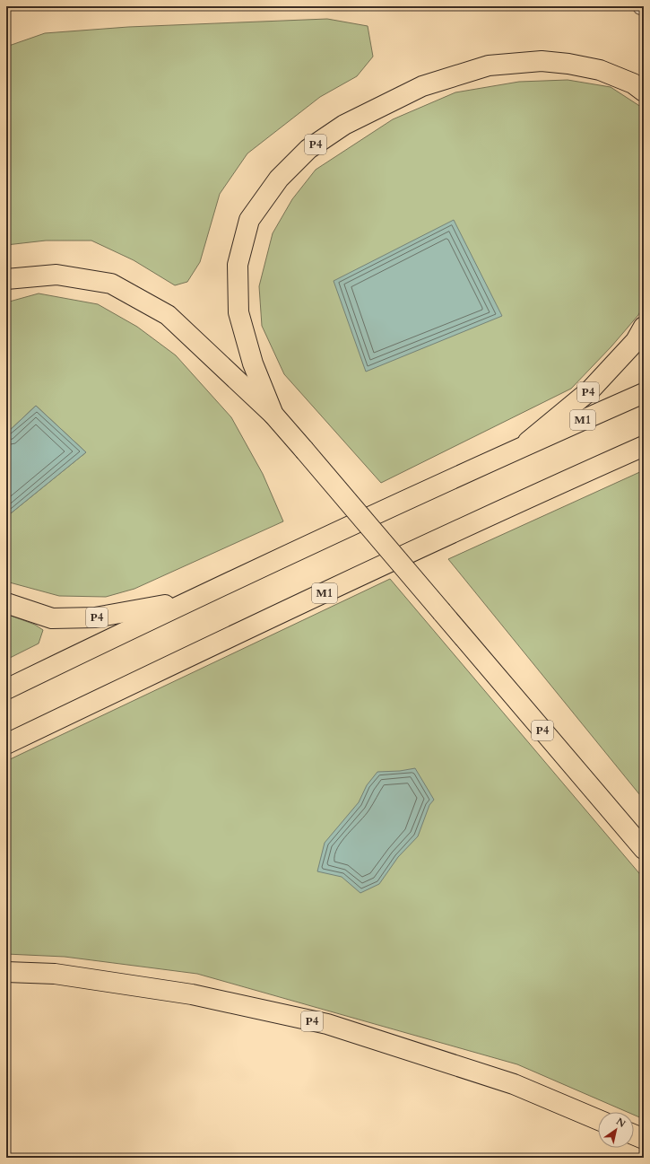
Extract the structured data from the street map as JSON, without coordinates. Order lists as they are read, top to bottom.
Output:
{
  "streets": {
    "main road": ["Р4", "М1"]
  },
  "crossings": [
    ["Р4", "М1"]
  ],
  "north": "top right"
}
